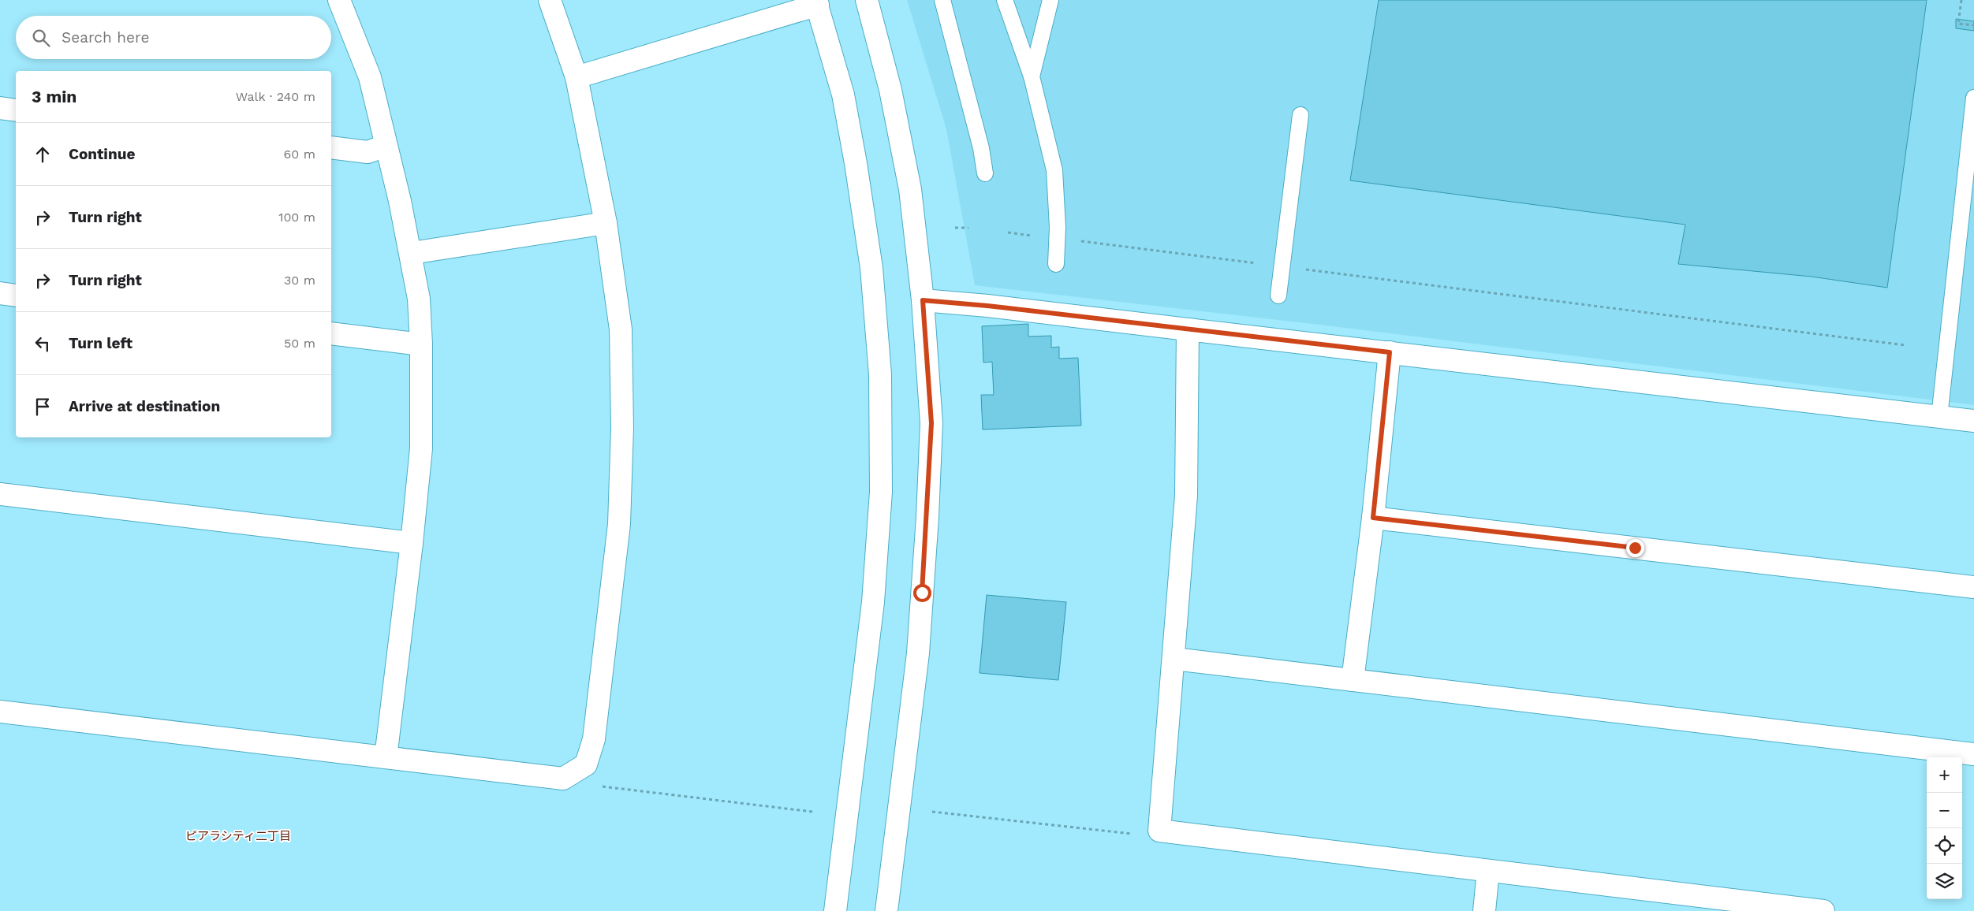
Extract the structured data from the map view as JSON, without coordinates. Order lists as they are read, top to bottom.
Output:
{
  "districts": ["ピアラシティ二丁目"],
  "page": {
    "search": "Search here",
    "heading": ["3 min", "Walk · 240 m"],
    "list": [
      ["Continue", "60 m"],
      ["Turn right", "100 m"],
      ["Turn right", "30 m"],
      ["Turn left", "50 m"],
      "Arrive at destination"
    ],
    "map_buttons": ["+", "−"]
  }
}
